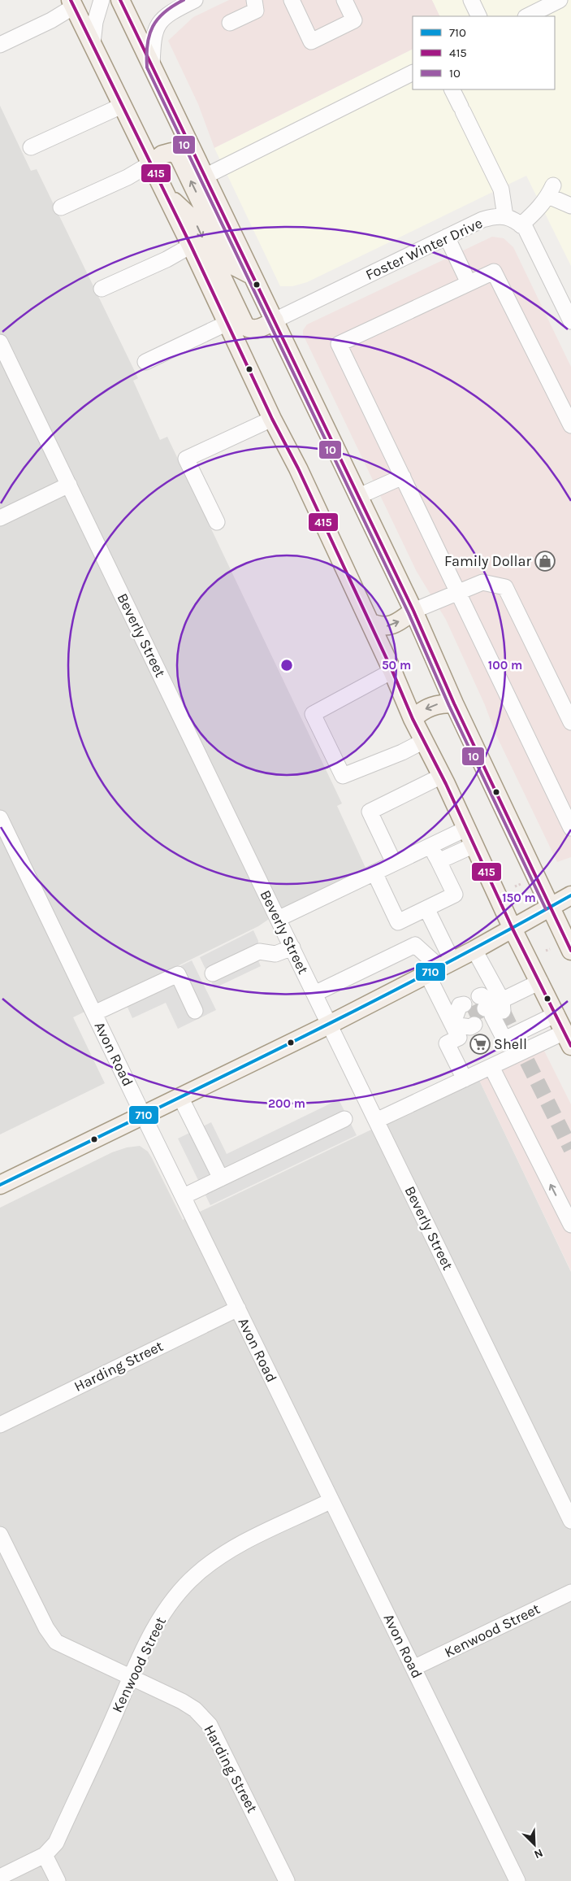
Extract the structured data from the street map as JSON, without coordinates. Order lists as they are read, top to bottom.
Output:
{
  "streets": {
    "street": [
      "Foster Winter Drive",
      "Beverly Street",
      "Avon Road",
      "Harding Street",
      "Kenwood Street"
    ]
  },
  "crossings": [
    ["Avon Road", "Harding Street"],
    ["Avon Road", "Kenwood Street"],
    ["Harding Street", "Kenwood Street"]
  ],
  "places": {
    "shop": ["Family Dollar"],
    "supermarket": ["Shell"]
  },
  "lines": ["transit line 415", "transit line 10", "transit line 710"],
  "legend": ["710", "415", "10"],
  "north": "bottom right",
  "rings": [
    "50 m",
    "100 m",
    "150 m",
    "200 m"
  ]
}
